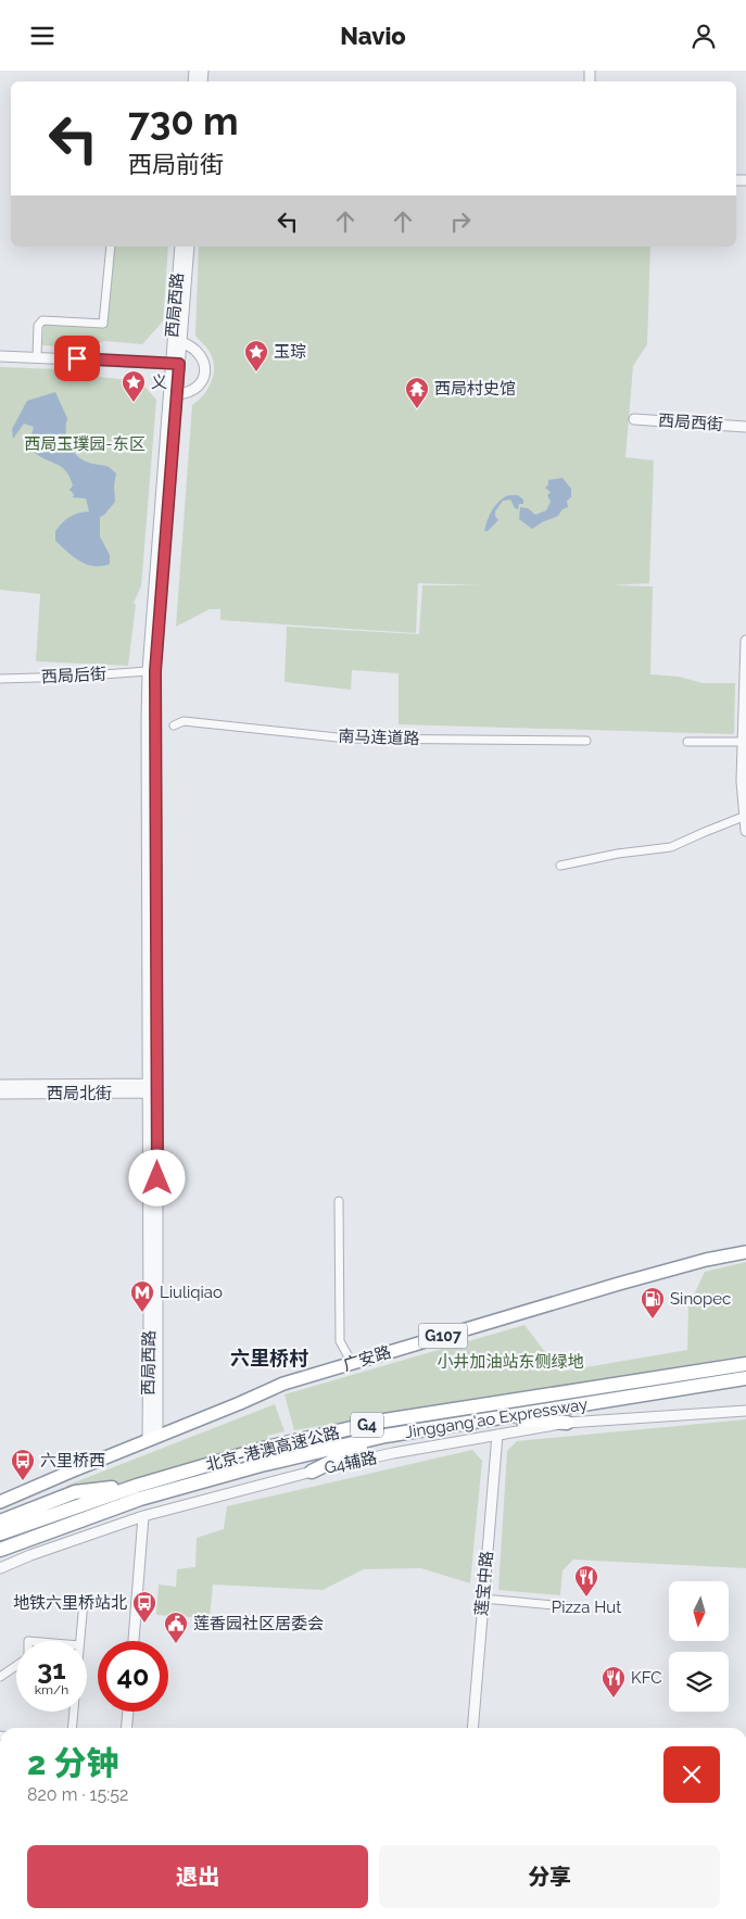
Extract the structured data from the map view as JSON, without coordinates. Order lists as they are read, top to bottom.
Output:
{
  "streets": {
    "highway": [
      "G107",
      "广安路",
      "Jinggang'ao Expressway",
      "G4",
      "北京-港澳高速公路"
    ],
    "street": [
      "西局西路",
      "西局西街",
      "西局后街",
      "南马连道路",
      "西局北街",
      "G4辅路",
      "莲宝中路"
    ]
  },
  "crossings": [
    ["西局西路", "西局后街"],
    ["西局西路", "西局北街"],
    ["西局西路", "广安路"],
    ["G4辅路", "莲宝中路"]
  ],
  "districts": ["六里桥村"],
  "parks": ["西局玉璞园-东区", "小井加油站东侧绿地"],
  "places": {
    "place": ["玉琮", "义"],
    "temple": ["西局村史馆"],
    "metro station": ["Liuliqiao"],
    "fuel station": ["Sinopec"],
    "bus stop": ["六里桥西", "地铁六里桥站北"],
    "restaurant": ["Pizza Hut", "KFC"],
    "public building": ["莲香园社区居委会"]
  },
  "north": "bottom",
  "page": {
    "header": "Navio",
    "turn": ["730 m", "西局前街"],
    "speed": "31 km/h",
    "limit": "40",
    "heading": ["2 分钟", "820 m · 15:52"],
    "buttons": ["退出", "分享"]
  }
}
